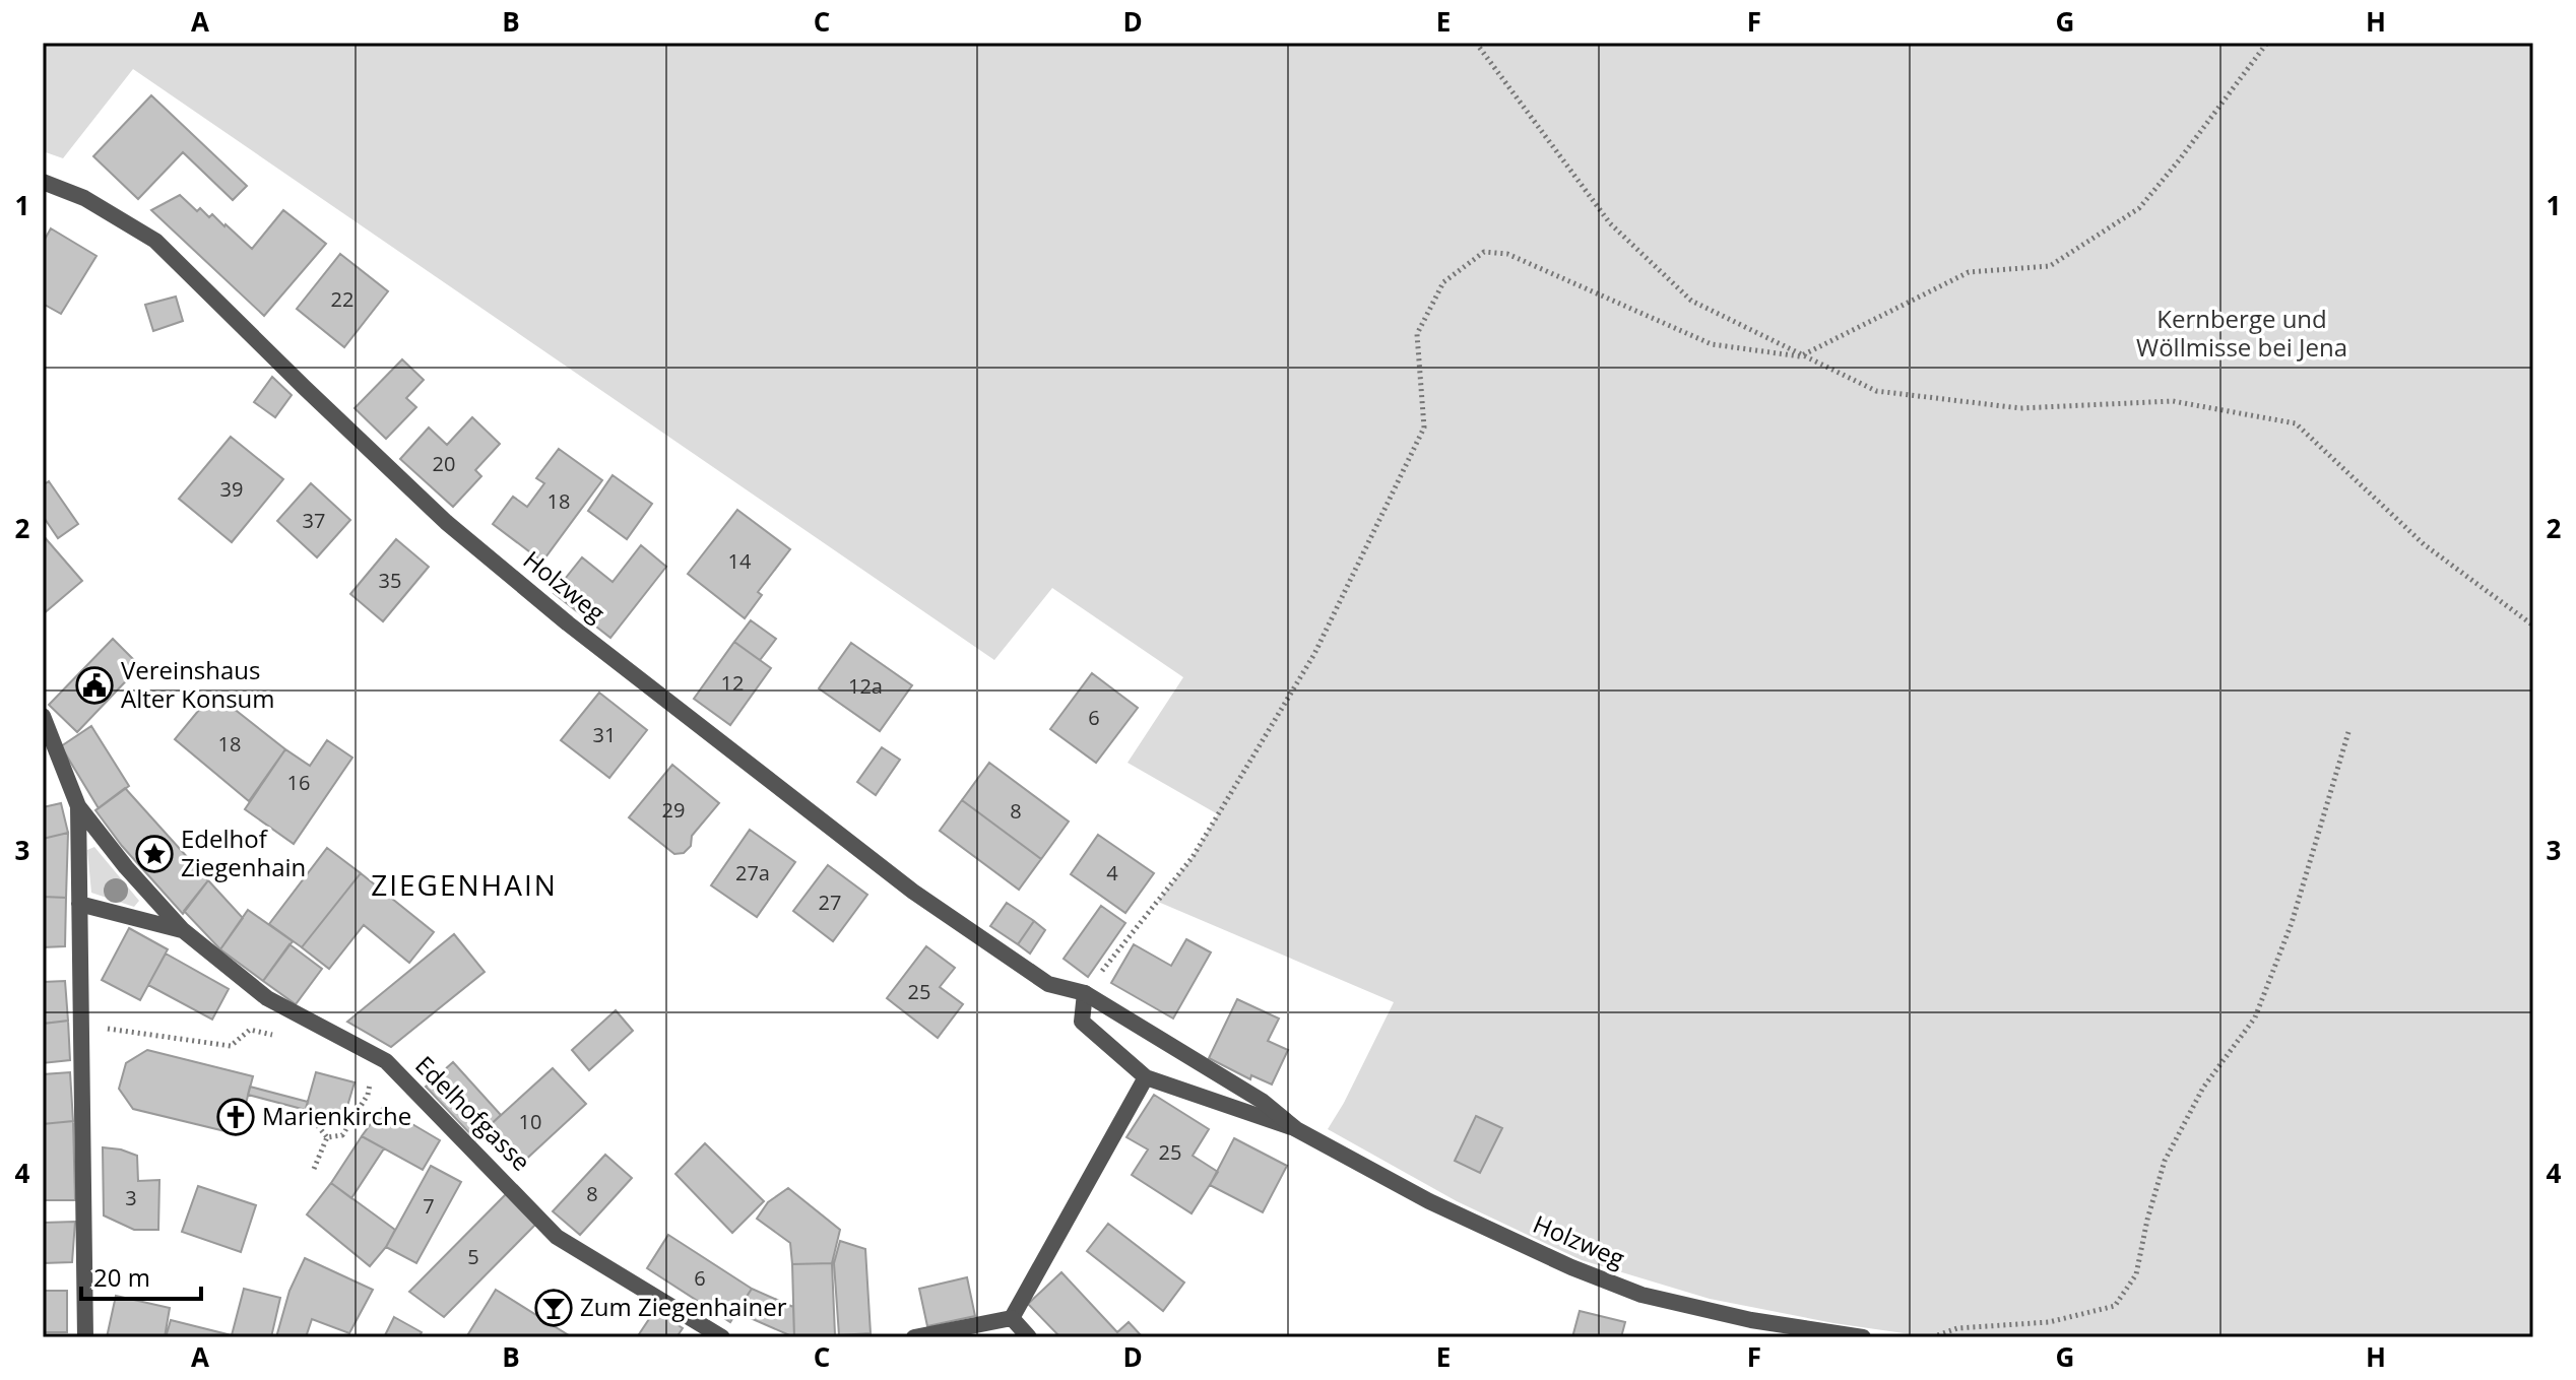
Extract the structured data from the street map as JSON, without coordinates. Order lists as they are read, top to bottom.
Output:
{
  "streets": {
    "street": ["Holzweg", "Edelhofgasse"]
  },
  "districts": ["ZIEGENHAIN"],
  "parks": ["Kernberge und Wöllmisse bei Jena"],
  "places": {
    "public building": ["Vereinshaus Alter Konsum"],
    "place": ["Edelhof Ziegenhain"],
    "church": ["Marienkirche"],
    "bar": ["Zum Ziegenhainer"]
  },
  "house_numbers": [
    "22",
    "20",
    "39",
    "18",
    "37",
    "14",
    "35",
    "12",
    "12a",
    "6",
    "31",
    "18",
    "16",
    "29",
    "8",
    "27a",
    "4",
    "27",
    "25",
    "10",
    "25",
    "8",
    "3",
    "7",
    "5",
    "6"
  ],
  "scale_bar": "20 m",
  "grid": {
    "columns": [
      "A",
      "B",
      "C",
      "D",
      "E",
      "F",
      "G",
      "H"
    ],
    "rows": [
      "1",
      "2",
      "3",
      "4"
    ]
  }
}
